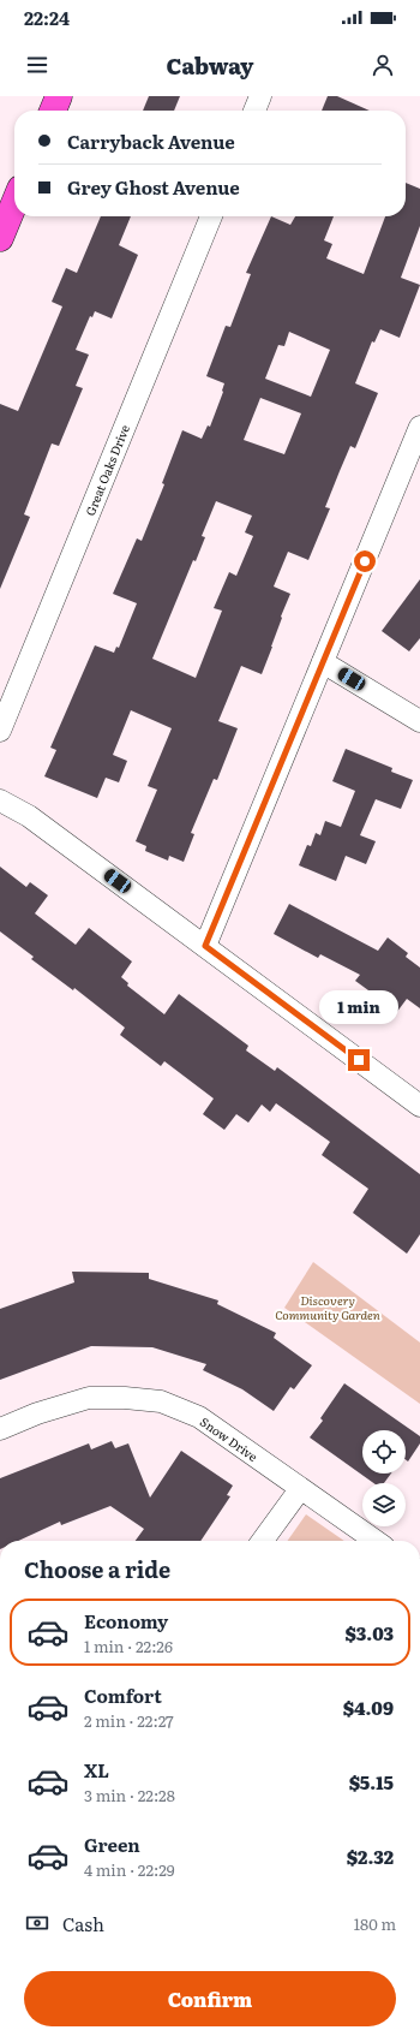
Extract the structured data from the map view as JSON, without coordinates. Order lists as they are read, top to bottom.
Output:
{
  "streets": {
    "street": ["Great Oaks Drive", "Snow Drive"]
  },
  "parks": ["Discovery Community Garden"],
  "page": {
    "status": "22:24",
    "header": "Cabway",
    "banner": ["Carryback Avenue", "Grey Ghost Avenue"],
    "bubble": "1 min",
    "heading": "Choose a ride",
    "list": [
      {
        "name": "Economy",
        "note": "1 min · 22:26",
        "value": "$3.03"
      },
      {
        "name": "Comfort",
        "note": "2 min · 22:27",
        "value": "$4.09"
      },
      {
        "name": "XL",
        "note": "3 min · 22:28",
        "value": "$5.15"
      },
      {
        "name": "Green",
        "note": "4 min · 22:29",
        "value": "$2.32"
      }
    ],
    "pay": ["Cash", "180 m"],
    "buttons": "Confirm"
  }
}
